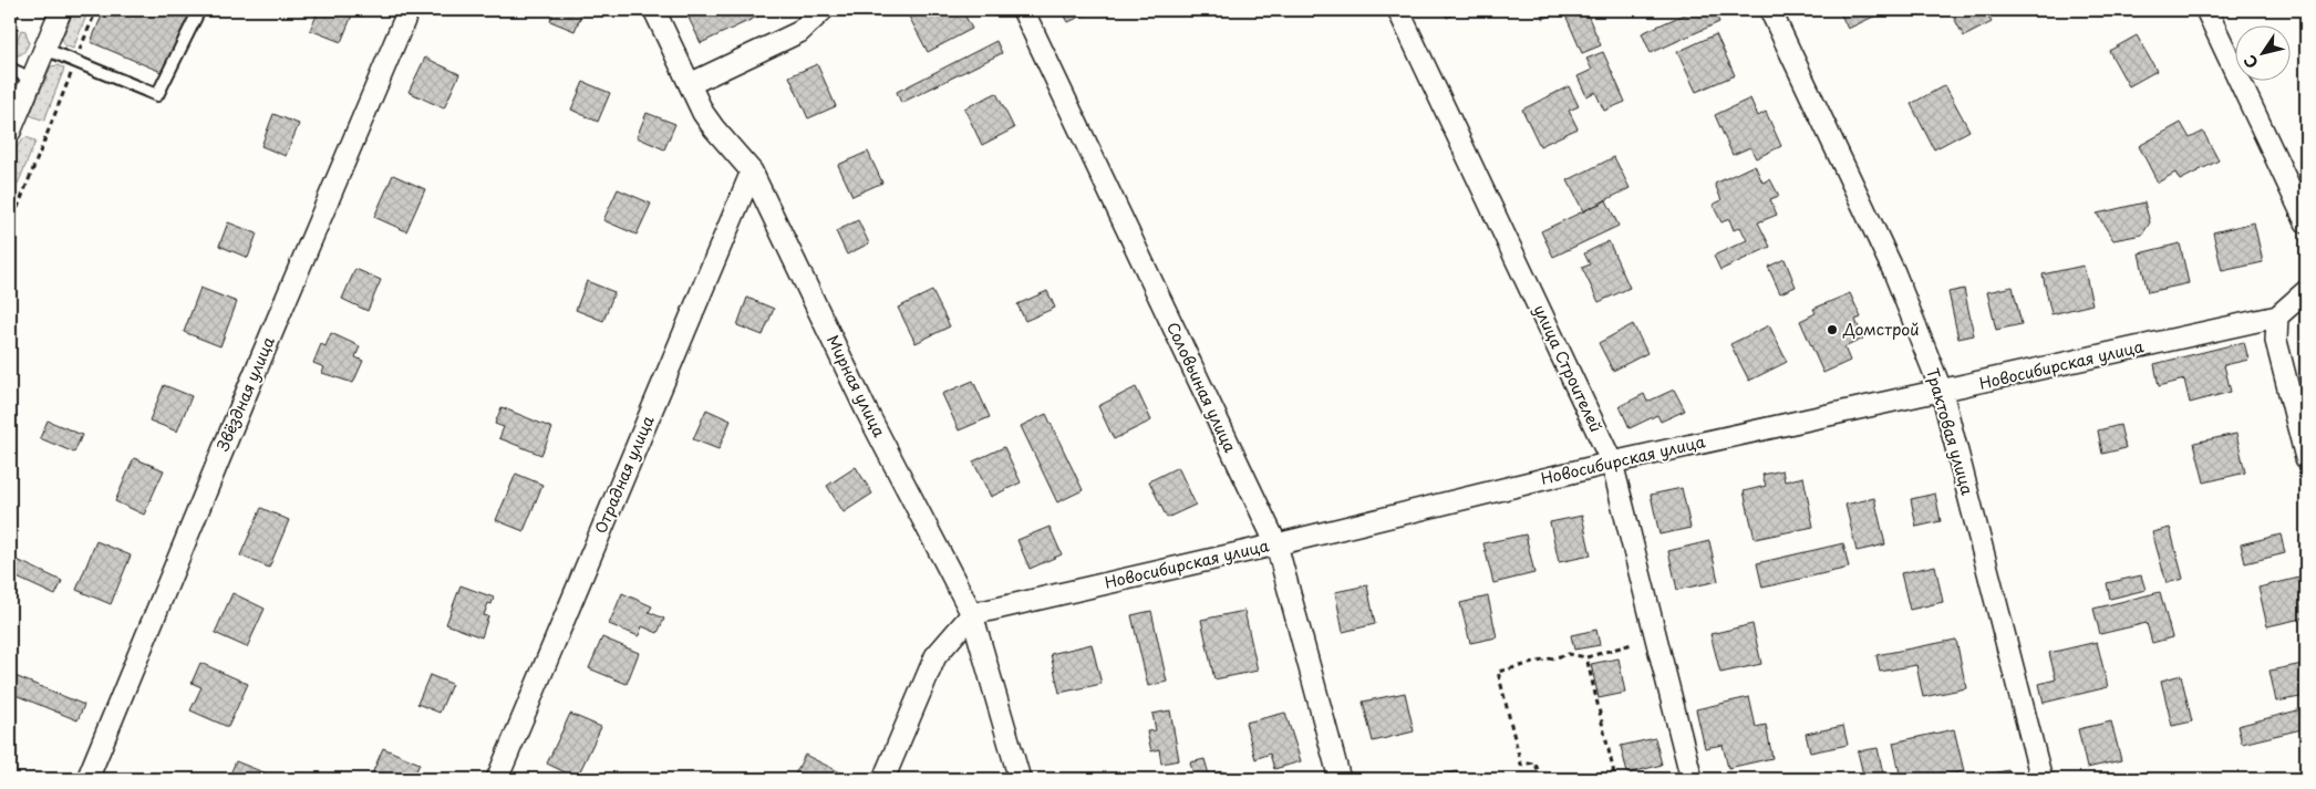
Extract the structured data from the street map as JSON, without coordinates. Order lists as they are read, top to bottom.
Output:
{
  "streets": {
    "street": [
      "Новосибирская улица",
      "улица Строителей",
      "Мирная улица",
      "Соловьиная улица",
      "Звёздная улица",
      "Трактовая улица",
      "Отрадная улица"
    ]
  },
  "crossings": [
    ["Новосибирская улица", "улица Строителей"],
    ["Новосибирская улица", "Мирная улица"],
    ["Новосибирская улица", "Соловьиная улица"],
    ["Новосибирская улица", "Трактовая улица"],
    ["Мирная улица", "Отрадная улица"]
  ],
  "places": ["Домстрой"],
  "north": "bottom left"
}
